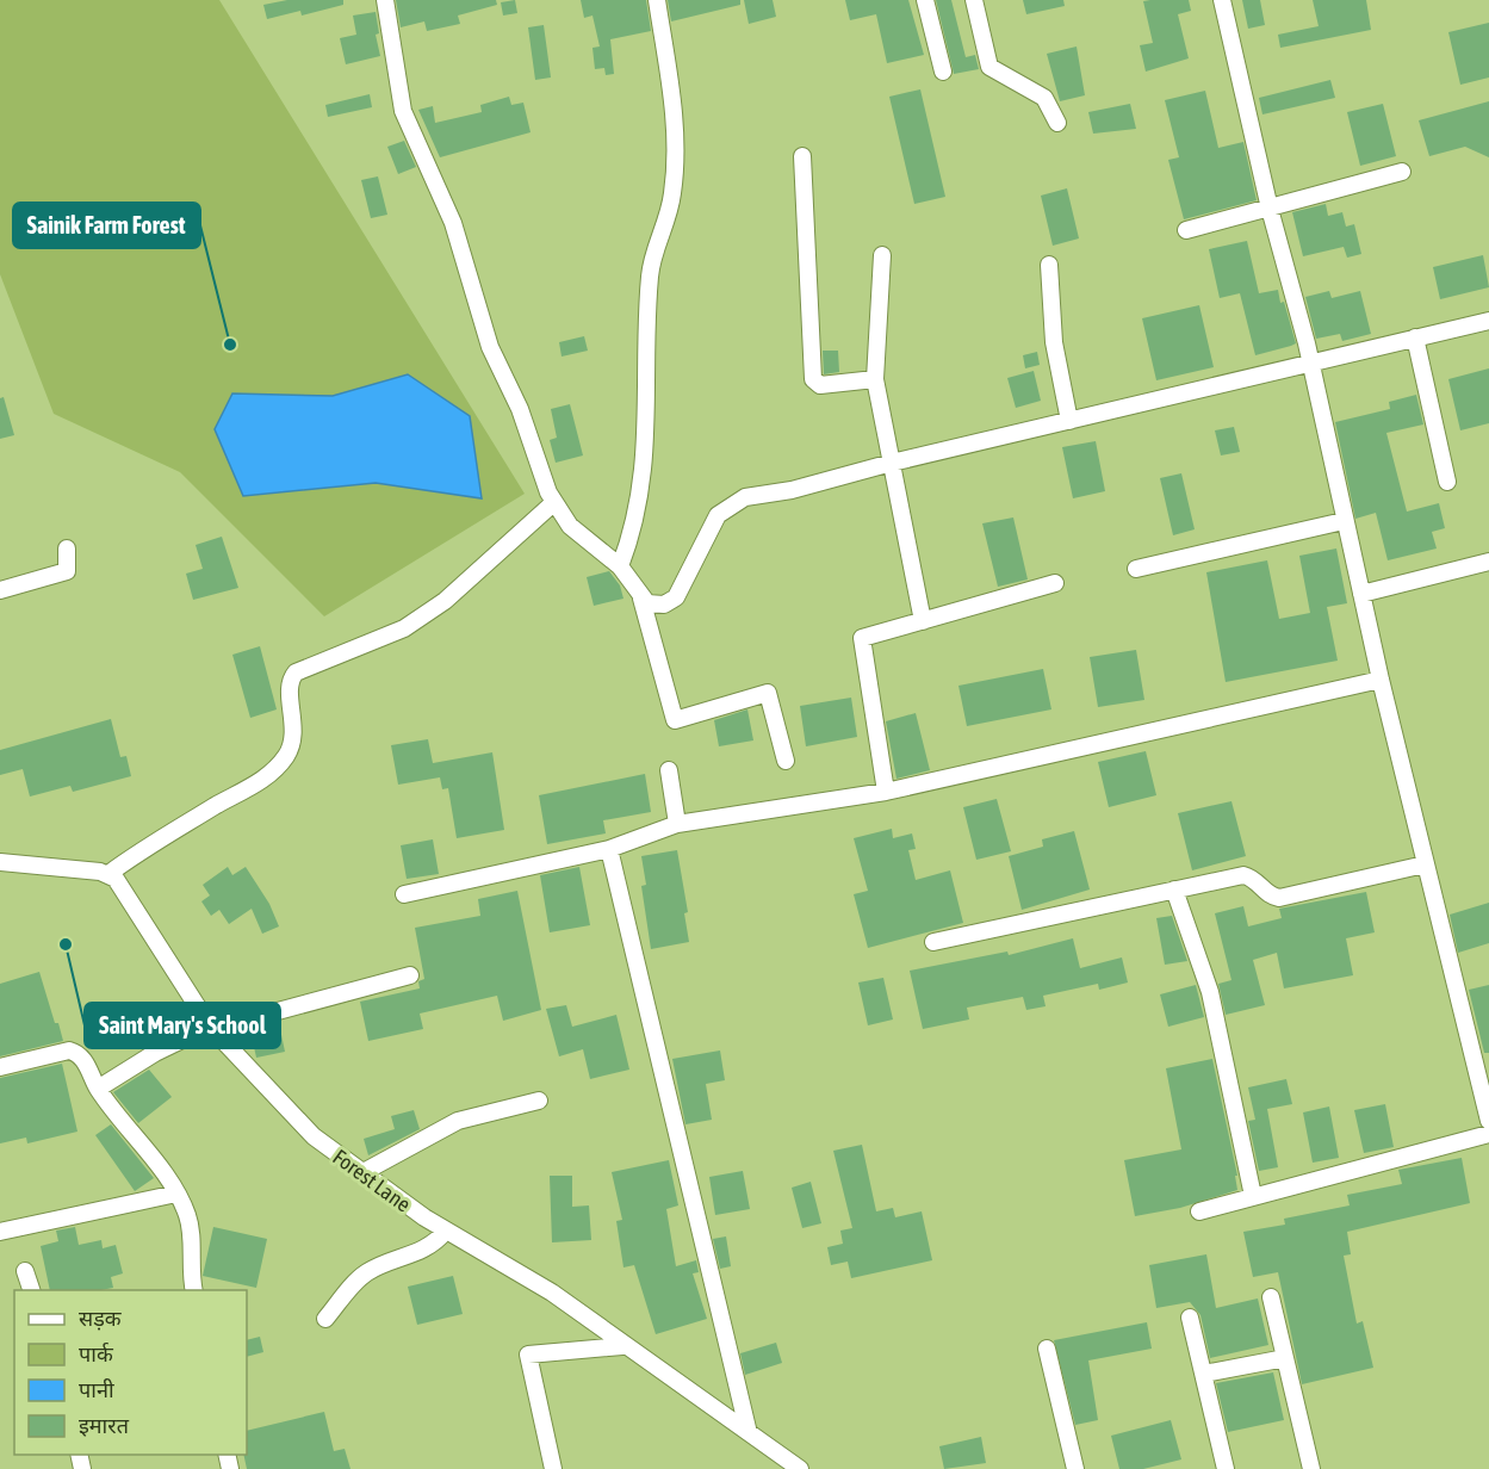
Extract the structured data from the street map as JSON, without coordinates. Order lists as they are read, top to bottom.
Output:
{
  "streets": {
    "street": ["Forest Lane"]
  },
  "places": ["Sainik Farm Forest", "Saint Mary's School"],
  "legend": [
    "सड़क",
    "पार्क",
    "पानी",
    "इमारत"
  ]
}
